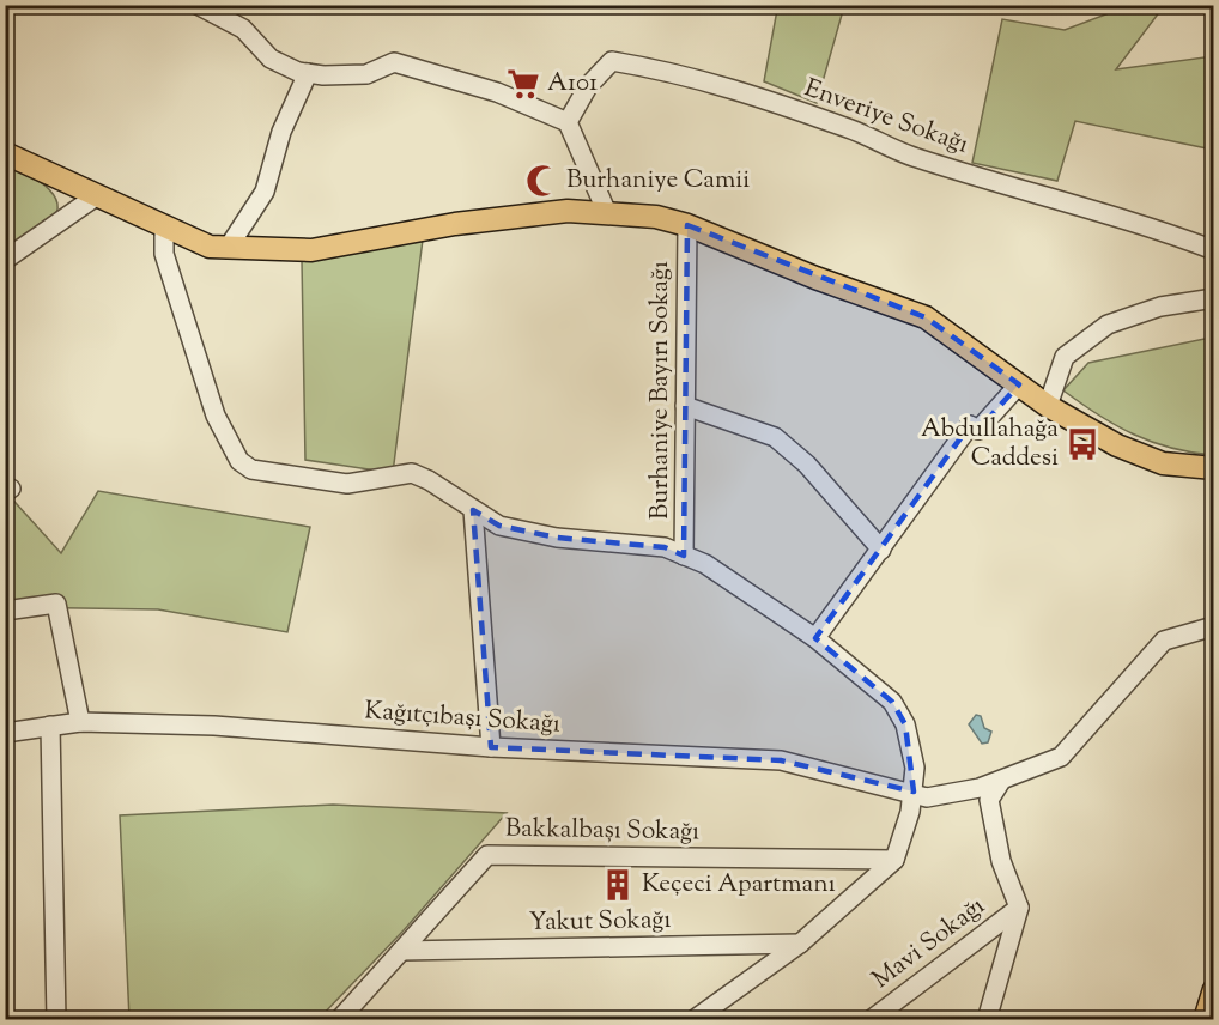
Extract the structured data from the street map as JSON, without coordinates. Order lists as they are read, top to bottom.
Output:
{
  "streets": {
    "street": [
      "Enveriye Sokağı",
      "Burhaniye Bayırı Sokağı",
      "Kağıtçıbaşı Sokağı",
      "Bakkalbaşı Sokağı",
      "Yakut Sokağı",
      "Mavi Sokağı"
    ]
  },
  "crossings": [
    ["Bakkalbaşı Sokağı", "Yakut Sokağı"]
  ],
  "places": {
    "supermarket": ["A101"],
    "mosque": ["Burhaniye Camii"],
    "bus stop": ["Abdullahağa Caddesi"],
    "building": ["Keçeci Apartmanı"]
  }
}
